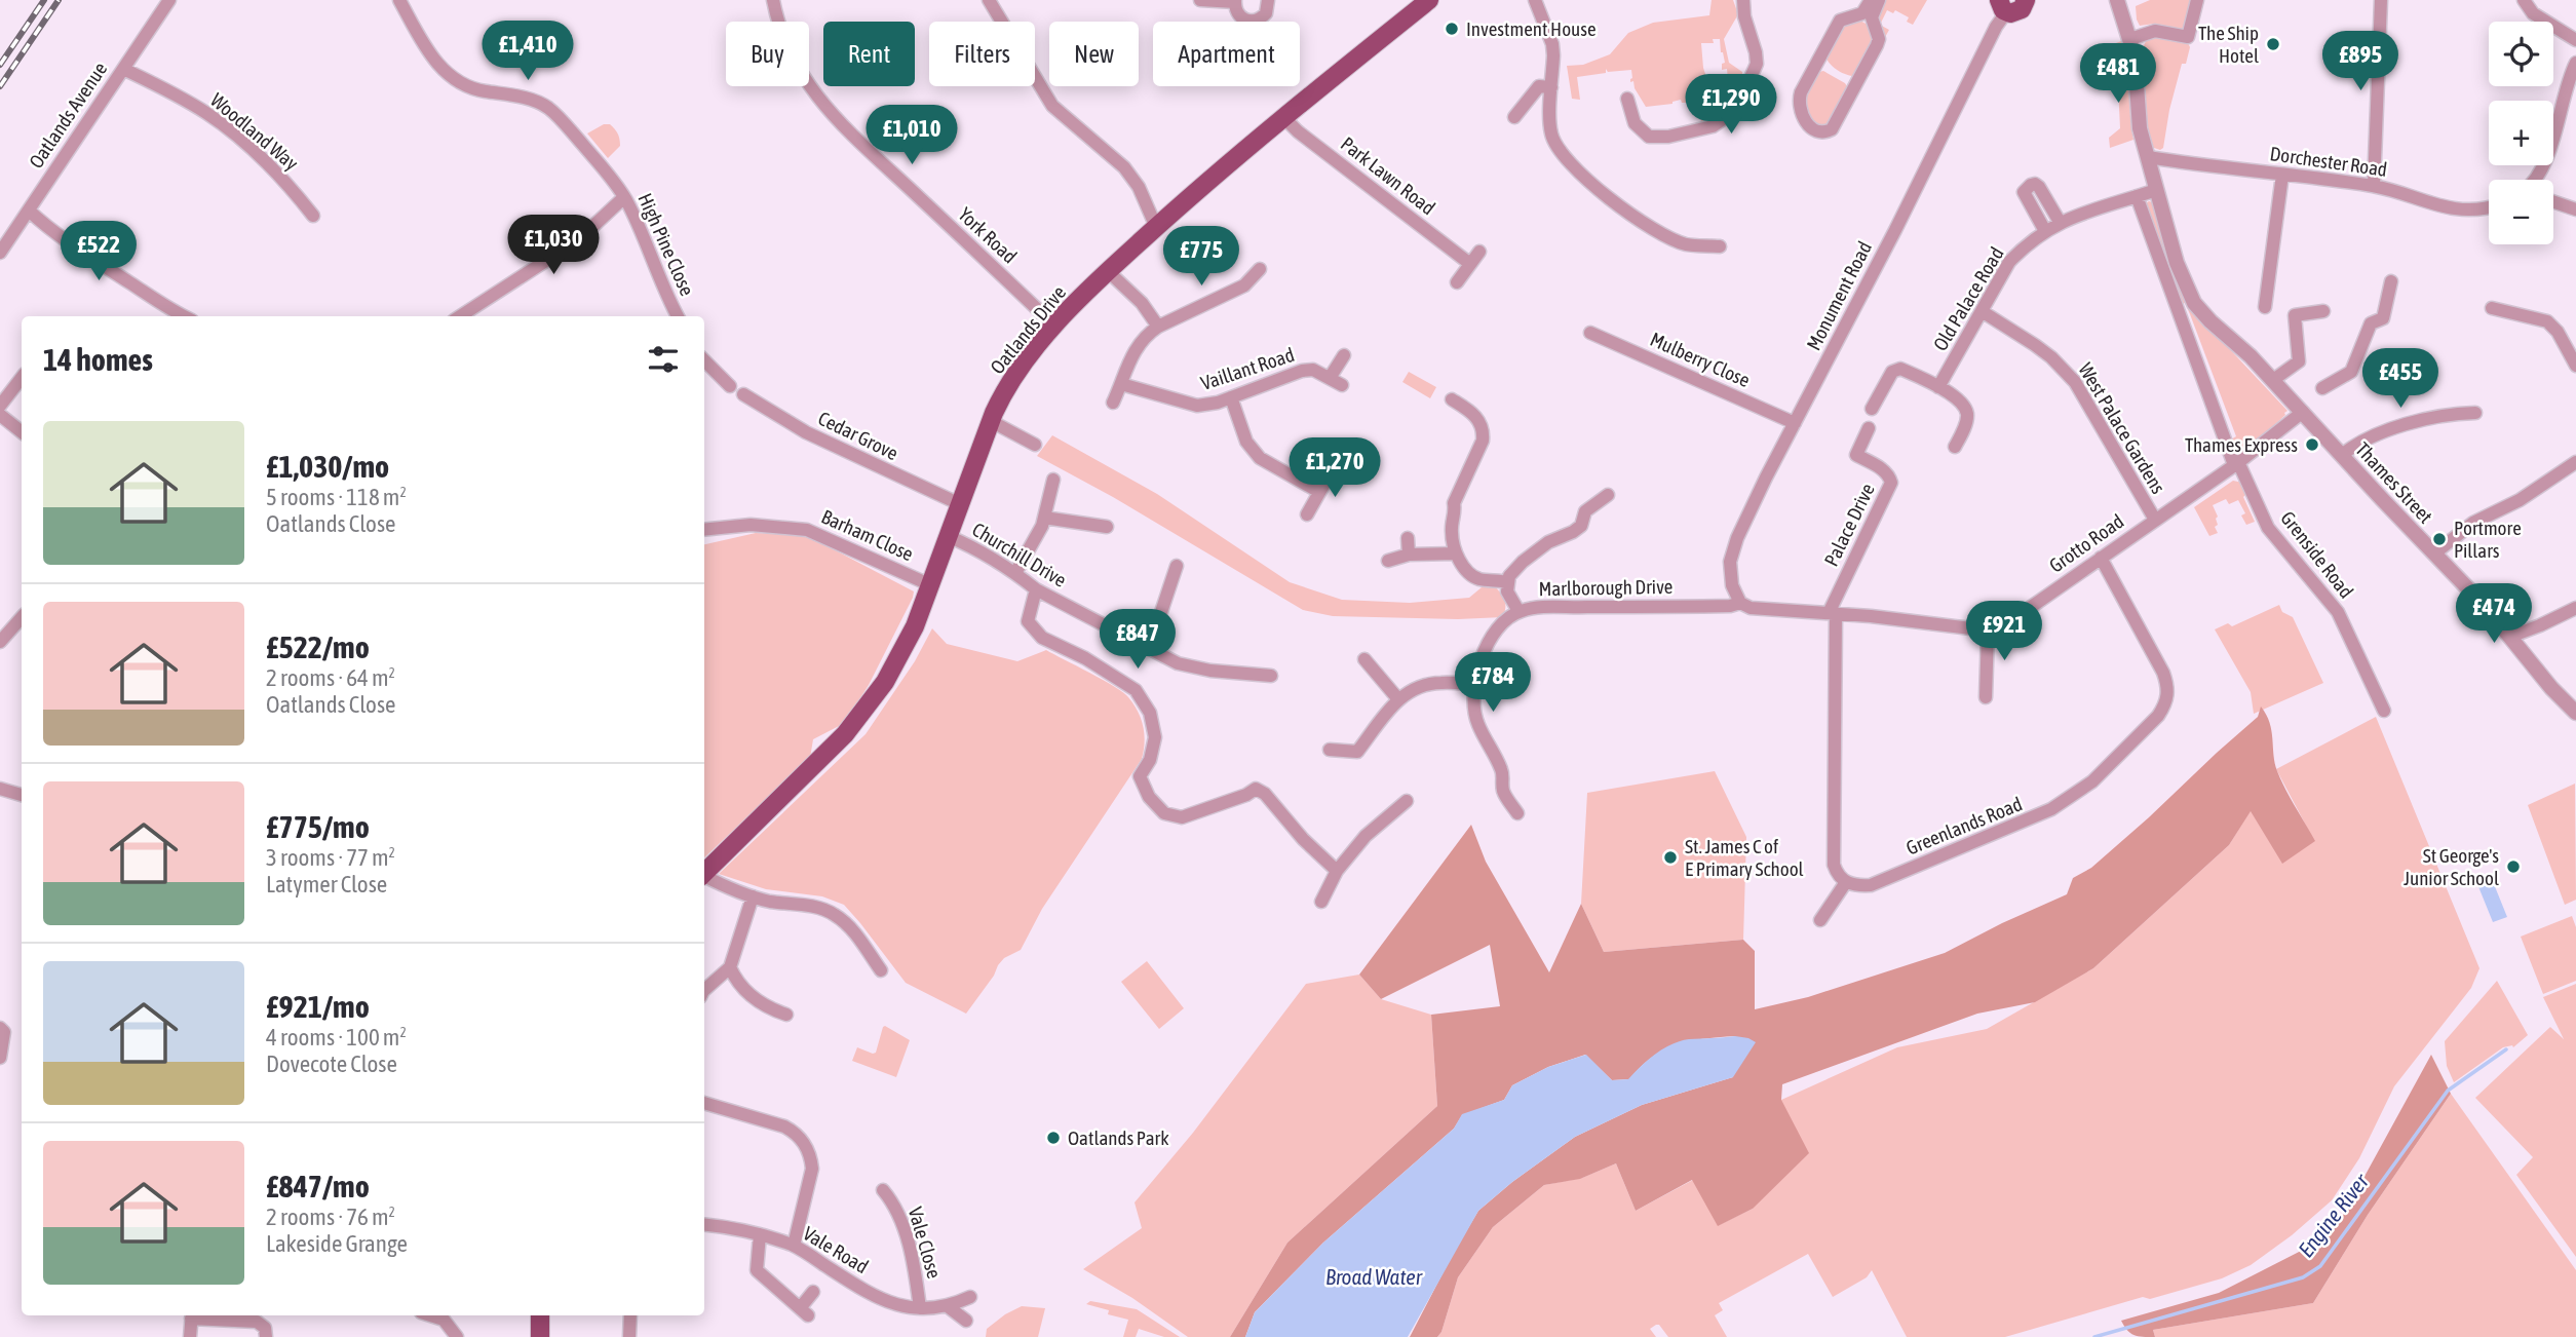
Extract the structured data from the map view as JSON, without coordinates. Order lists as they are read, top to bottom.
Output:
{
  "streets": {
    "main road": ["Oatlands Drive"],
    "street": [
      "Oatlands Avenue",
      "Woodland Way",
      "Dorchester Road",
      "Park Lawn Road",
      "York Road",
      "High Pine Close",
      "Monument Road",
      "Old Palace Road",
      "Mulberry Close",
      "Vaillant Road",
      "West Palace Gardens",
      "Cedar Grove",
      "Thames Street",
      "Palace Drive",
      "Barham Close",
      "Grotto Road",
      "Churchill Drive",
      "Grenside Road",
      "Marlborough Drive",
      "Greenlands Road",
      "Vale Close",
      "Vale Road"
    ]
  },
  "crossings": [
    ["Oatlands Avenue", "Woodland Way"],
    ["Dorchester Road", "Thames Street"],
    ["Park Lawn Road", "Oatlands Drive"],
    ["York Road", "Oatlands Drive"],
    ["Monument Road", "Mulberry Close"],
    ["Monument Road", "Marlborough Drive"],
    ["Old Palace Road", "West Palace Gardens"],
    ["Old Palace Road", "Thames Street"],
    ["Oatlands Drive", "Cedar Grove"],
    ["Oatlands Drive", "Barham Close"],
    ["Oatlands Drive", "Churchill Drive"],
    ["West Palace Gardens", "Grotto Road"],
    ["Thames Street", "Grotto Road"],
    ["Grotto Road", "Grenside Road"],
    ["Grotto Road", "Greenlands Road"],
    ["Vale Close", "Vale Road"]
  ],
  "water": ["Engine River", "Broad Water"],
  "places": [
    "Investment House",
    "The Ship Hotel",
    "Thames Express",
    "Portmore Pillars",
    "St. James C of E Primary School",
    "St George's Junior School",
    "Oatlands Park"
  ],
  "page": {
    "price": [
      "£1,410",
      "£895",
      "£481",
      "£1,290",
      "£1,010",
      "£1,030",
      "£522",
      "£775",
      "£455",
      "£1,270",
      "£474",
      "£921",
      "£847",
      "£784"
    ],
    "map_buttons": ["+", "−"],
    "chip": [
      "Buy",
      "Rent",
      "Filters",
      "New",
      "Apartment"
    ],
    "heading": "14 homes",
    "list": [
      {
        "name": "£1,030/mo",
        "note": "5 rooms · 118 m² · Oatlands Close"
      },
      {
        "name": "£522/mo",
        "note": "2 rooms · 64 m² · Oatlands Close"
      },
      {
        "name": "£775/mo",
        "note": "3 rooms · 77 m² · Latymer Close"
      },
      {
        "name": "£921/mo",
        "note": "4 rooms · 100 m² · Dovecote Close"
      },
      {
        "name": "£847/mo",
        "note": "2 rooms · 76 m² · Lakeside Grange"
      }
    ]
  }
}
